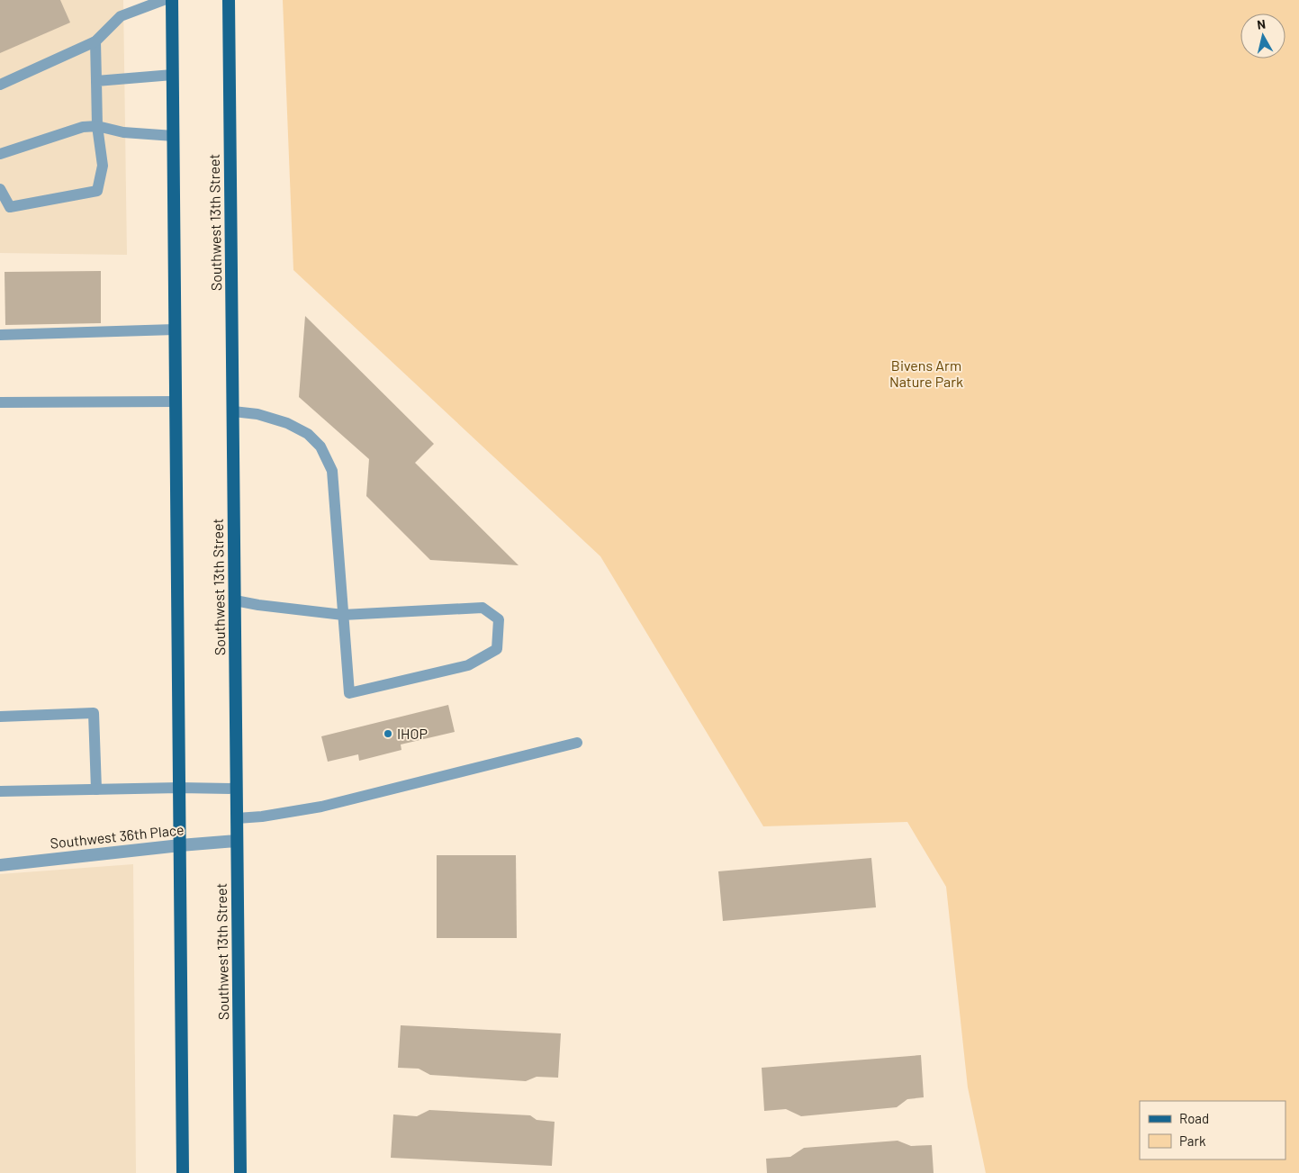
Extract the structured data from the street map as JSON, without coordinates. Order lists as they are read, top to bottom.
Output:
{
  "streets": {
    "main road": ["Southwest 13th Street"],
    "street": ["Southwest 36th Place"]
  },
  "crossings": [
    ["Southwest 13th Street", "Southwest 36th Place"]
  ],
  "parks": ["Bivens Arm Nature Park"],
  "places": ["IHOP"],
  "legend": ["Road", "Park"],
  "north": "top"
}
